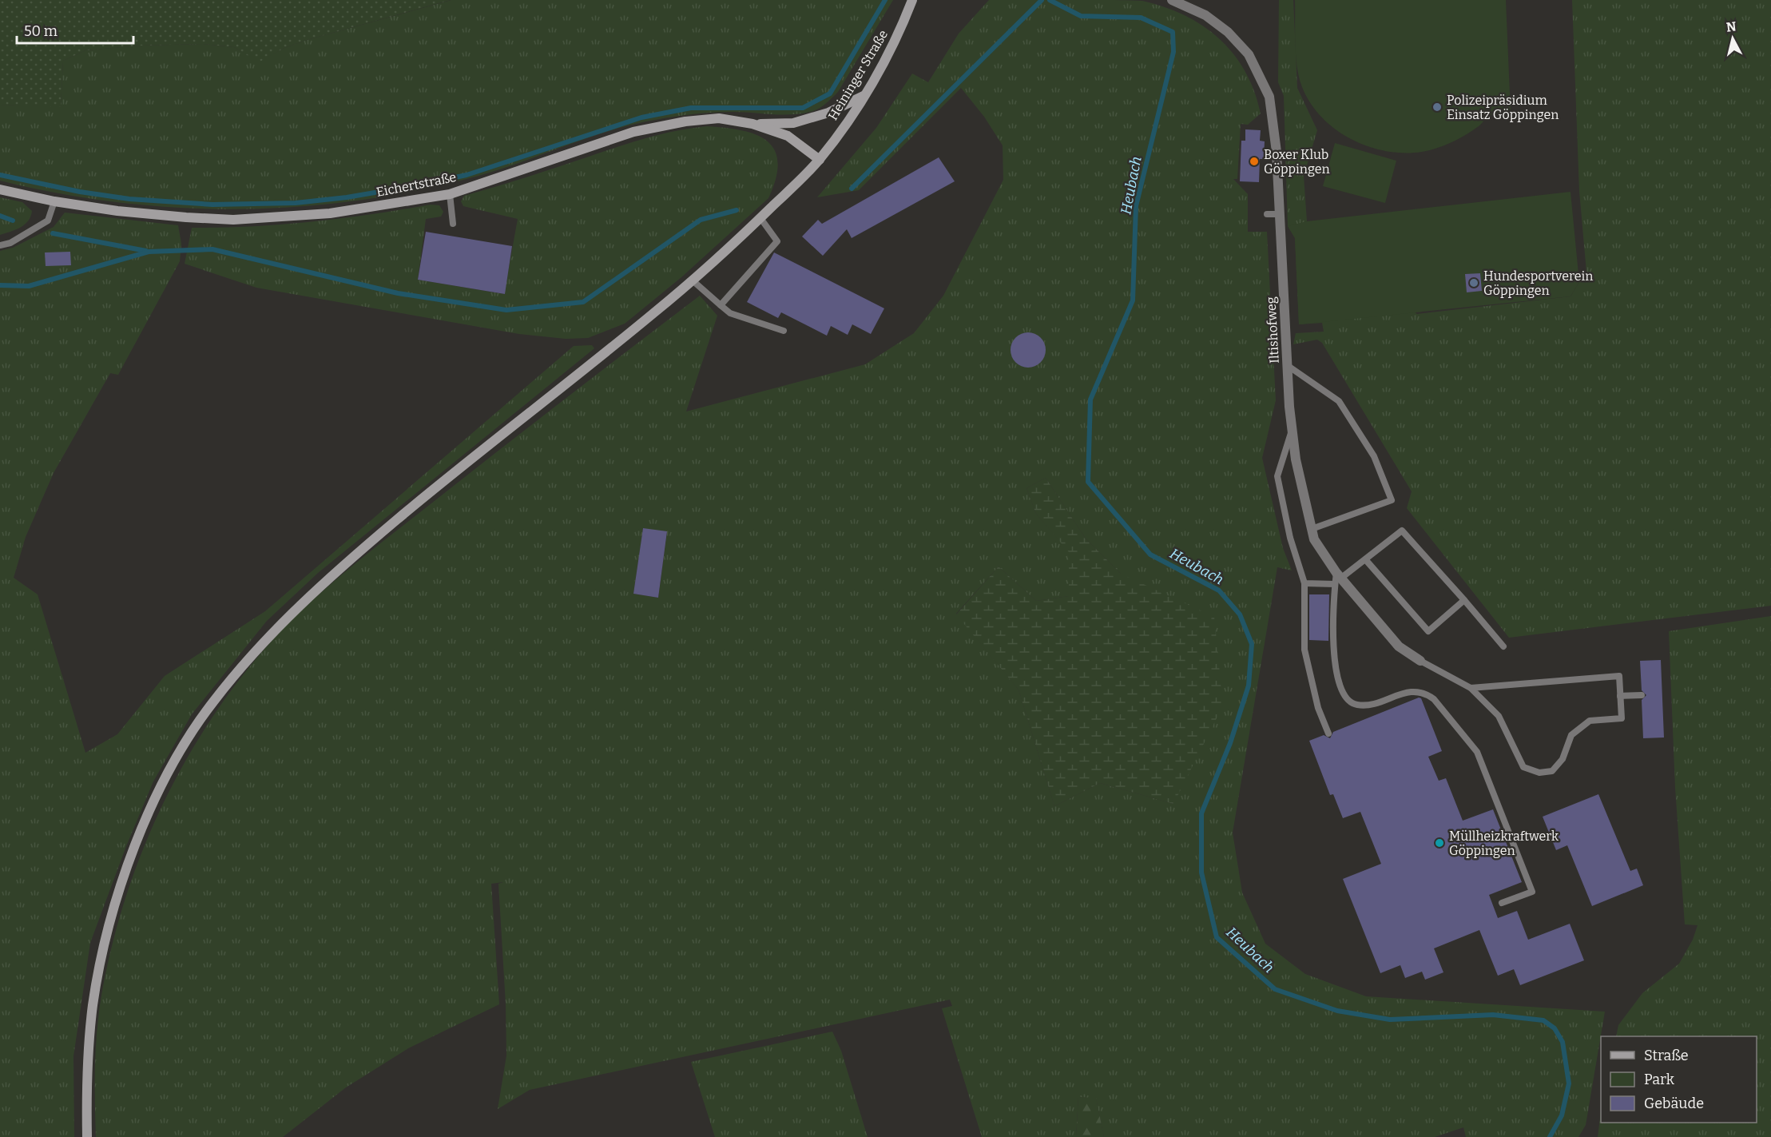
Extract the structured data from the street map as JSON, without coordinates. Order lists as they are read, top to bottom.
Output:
{
  "streets": {
    "main road": ["Heininger Straße", "Eichertstraße"],
    "street": ["Iltishofweg"]
  },
  "crossings": [
    ["Heininger Straße", "Eichertstraße"]
  ],
  "water": ["Heubach"],
  "places": [
    "Polizeipräsidium Einsatz Göppingen",
    "Boxer Klub Göppingen",
    "Hundesportverein Göppingen",
    "Müllheizkraftwerk Göppingen"
  ],
  "legend": ["Straße", "Park", "Gebäude"],
  "scale_bar": "50 m",
  "north": "top"
}
